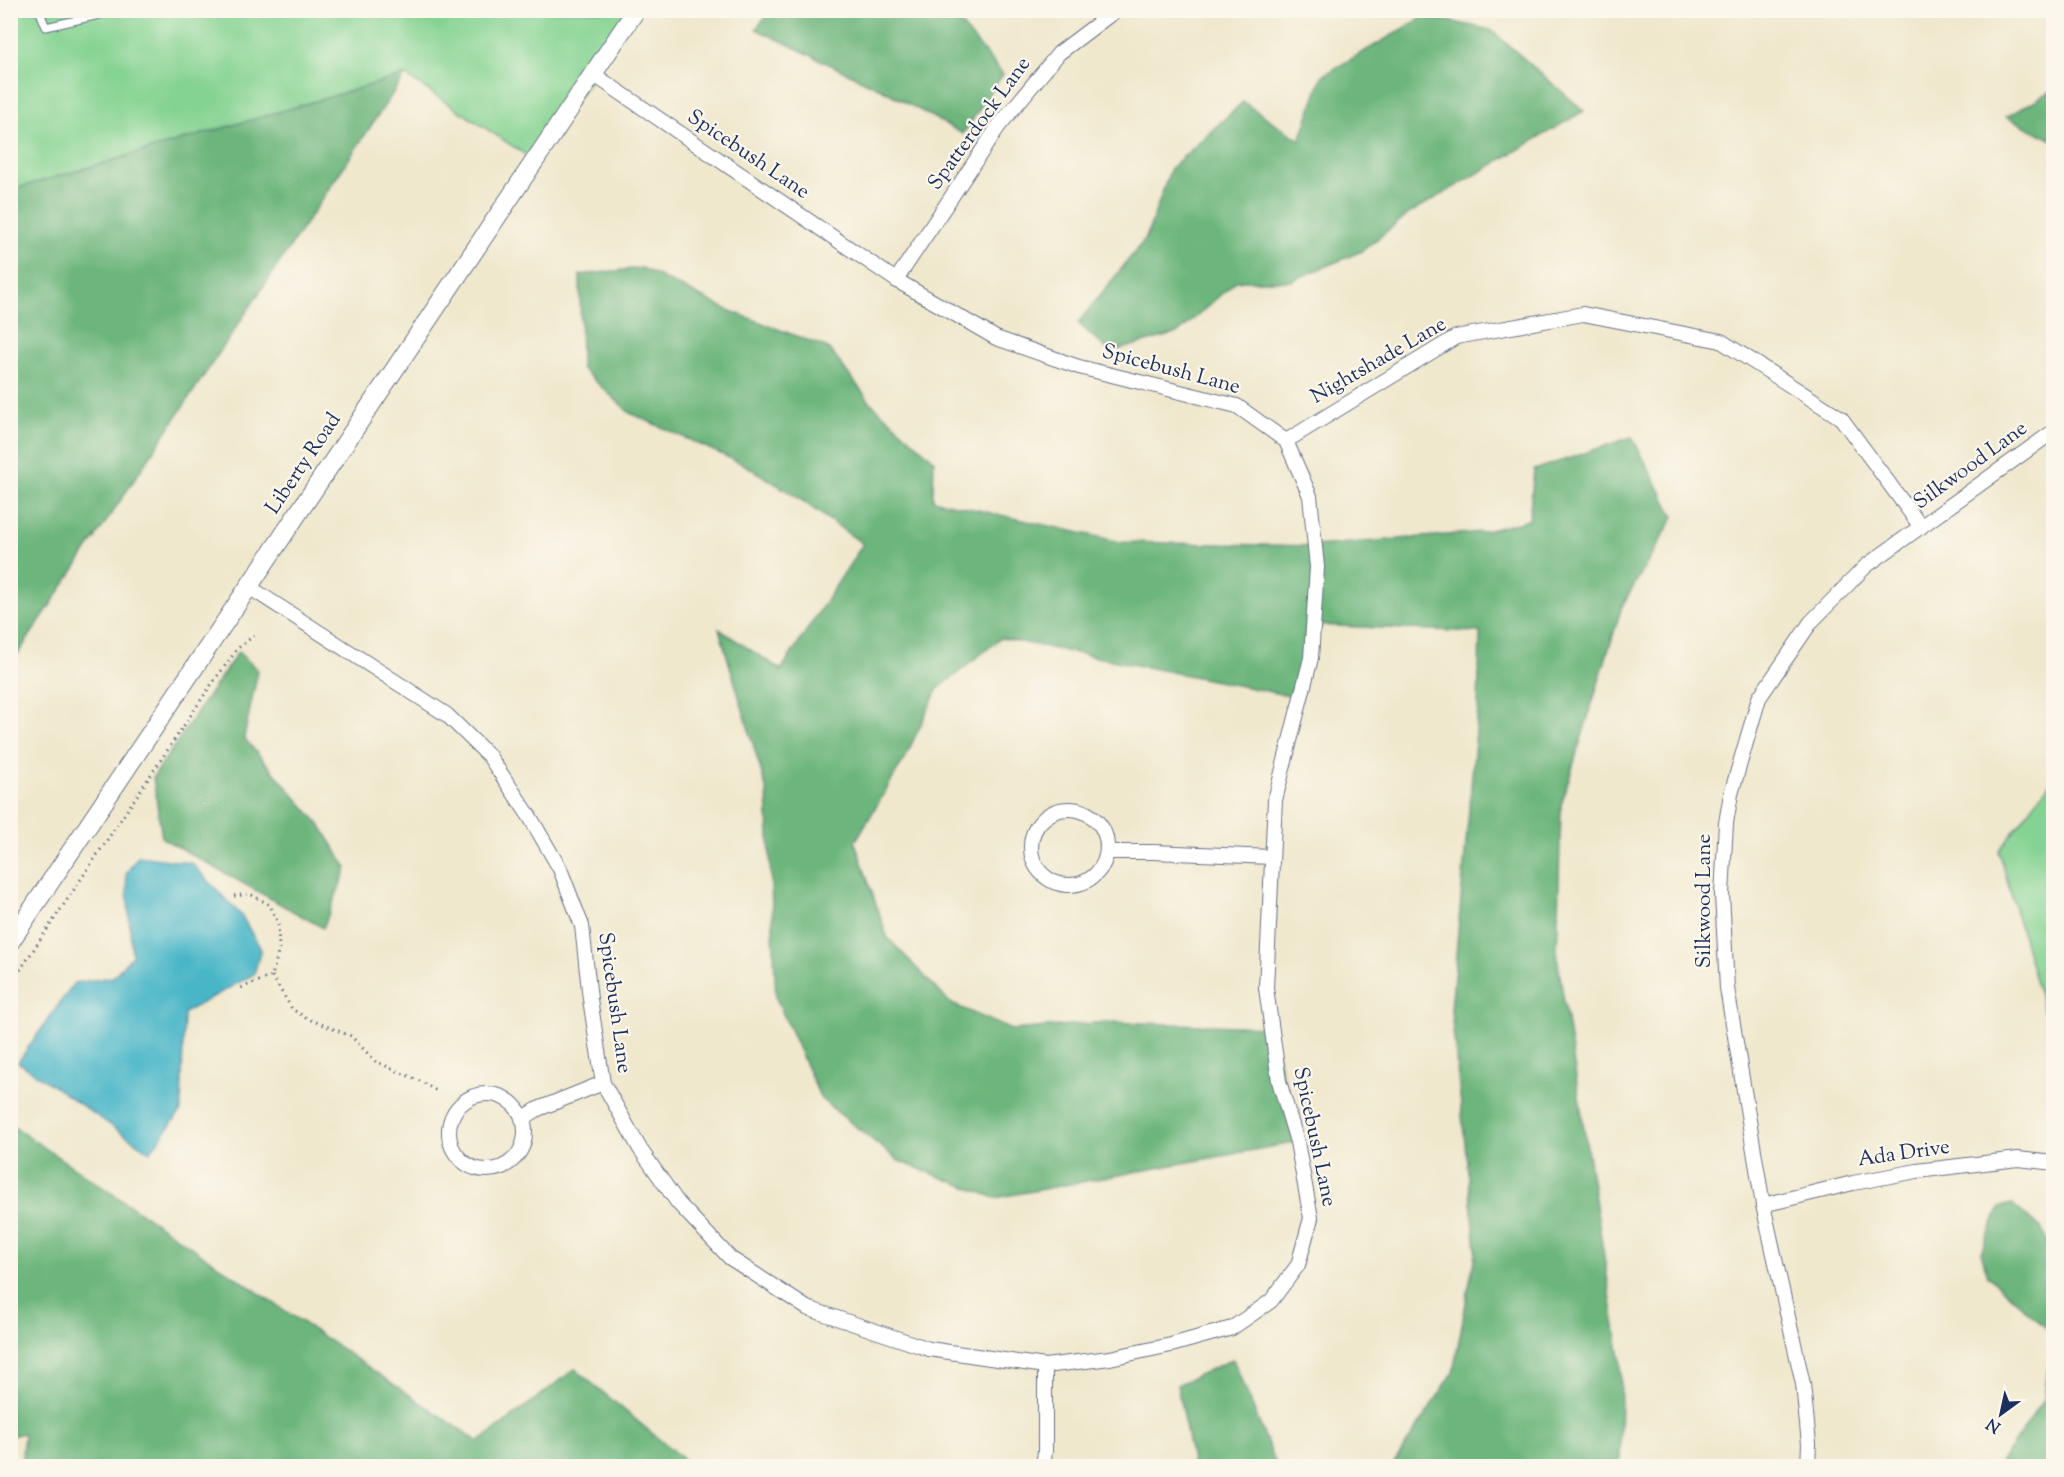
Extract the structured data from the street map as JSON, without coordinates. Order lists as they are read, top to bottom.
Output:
{
  "streets": {
    "street": [
      "Spatterdock Lane",
      "Spicebush Lane",
      "Nightshade Lane",
      "Liberty Road",
      "Silkwood Lane",
      "Ada Drive"
    ]
  },
  "crossings": [
    ["Spatterdock Lane", "Spicebush Lane"],
    ["Spicebush Lane", "Nightshade Lane"],
    ["Spicebush Lane", "Liberty Road"],
    ["Nightshade Lane", "Silkwood Lane"],
    ["Silkwood Lane", "Ada Drive"]
  ],
  "north": "bottom left"
}
